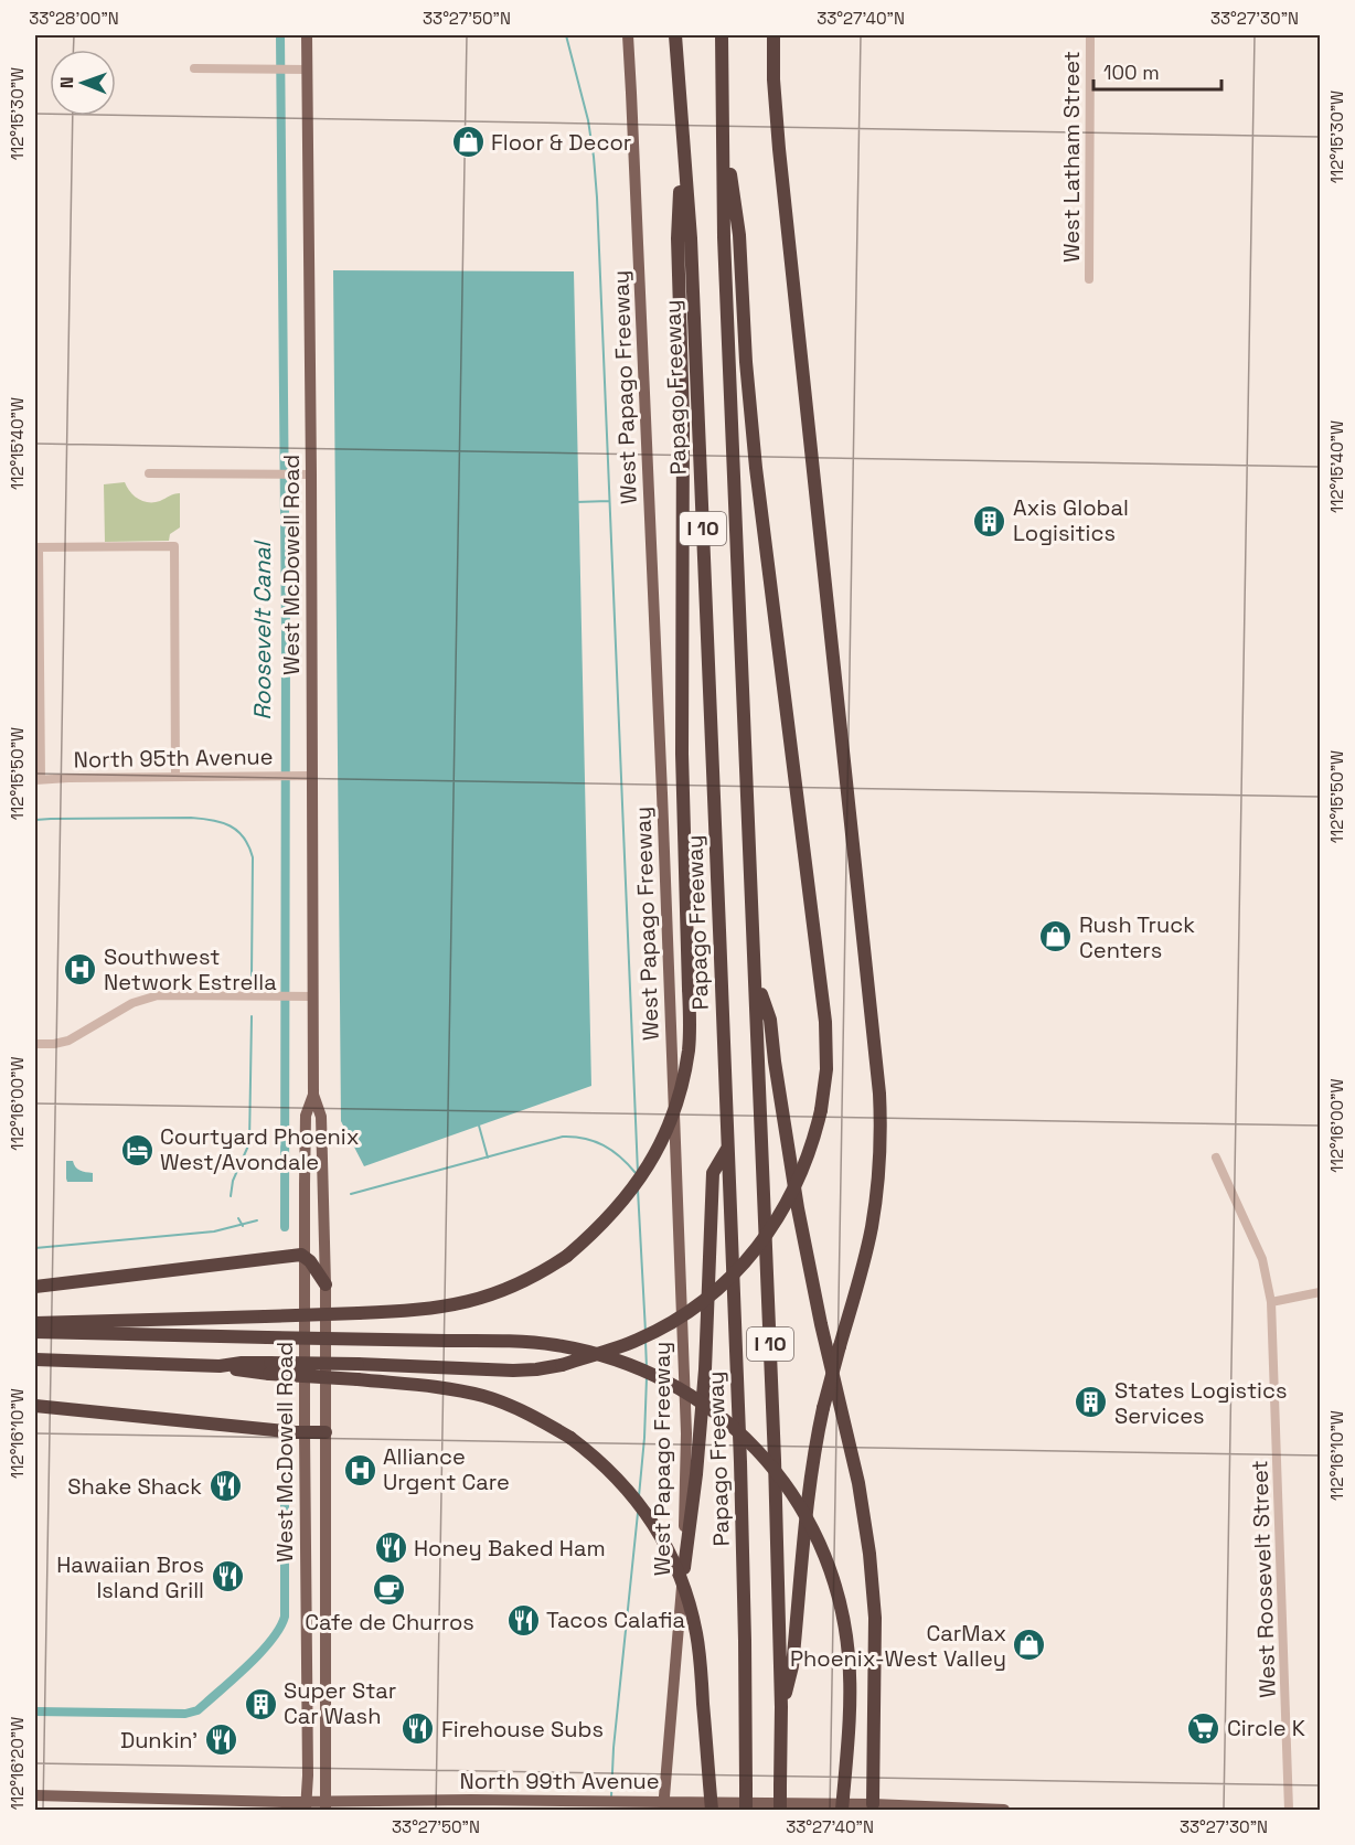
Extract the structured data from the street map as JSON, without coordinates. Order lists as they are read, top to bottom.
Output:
{
  "streets": {
    "highway": ["Papago Freeway", "I 10"],
    "main road": ["West Papago Freeway", "West McDowell Road", "North 99th Avenue"],
    "street": ["West Latham Street", "North 95th Avenue", "West Roosevelt Street"]
  },
  "crossings": [
    ["West Papago Freeway", "North 99th Avenue"],
    ["West McDowell Road", "North 95th Avenue"],
    ["West McDowell Road", "North 99th Avenue"]
  ],
  "water": ["Roosevelt Canal"],
  "places": {
    "shop": ["Floor & Decor", "Rush Truck Centers", "CarMax Phoenix-West Valley"],
    "building": ["Axis Global Logisitics", "States Logistics Services", "Super Star Car Wash"],
    "hospital": ["Southwest Network Estrella", "Alliance Urgent Care"],
    "hotel": ["Courtyard Phoenix West/Avondale"],
    "restaurant": [
      "Shake Shack",
      "Honey Baked Ham",
      "Hawaiian Bros Island Grill",
      "Tacos Calafia",
      "Firehouse Subs",
      "Dunkin'"
    ],
    "cafe": ["Cafe de Churros"],
    "supermarket": ["Circle K"]
  },
  "scale_bar": "100 m",
  "north": "left",
  "coordinates": [
    "33°28'00\"N",
    "33°27'50\"N",
    "33°27'40\"N",
    "33°27'30\"N",
    "112°15'30\"W",
    "112°15'40\"W",
    "112°15'50\"W",
    "112°16'00\"W",
    "112°16'10\"W",
    "112°16'20\"W"
  ]
}
